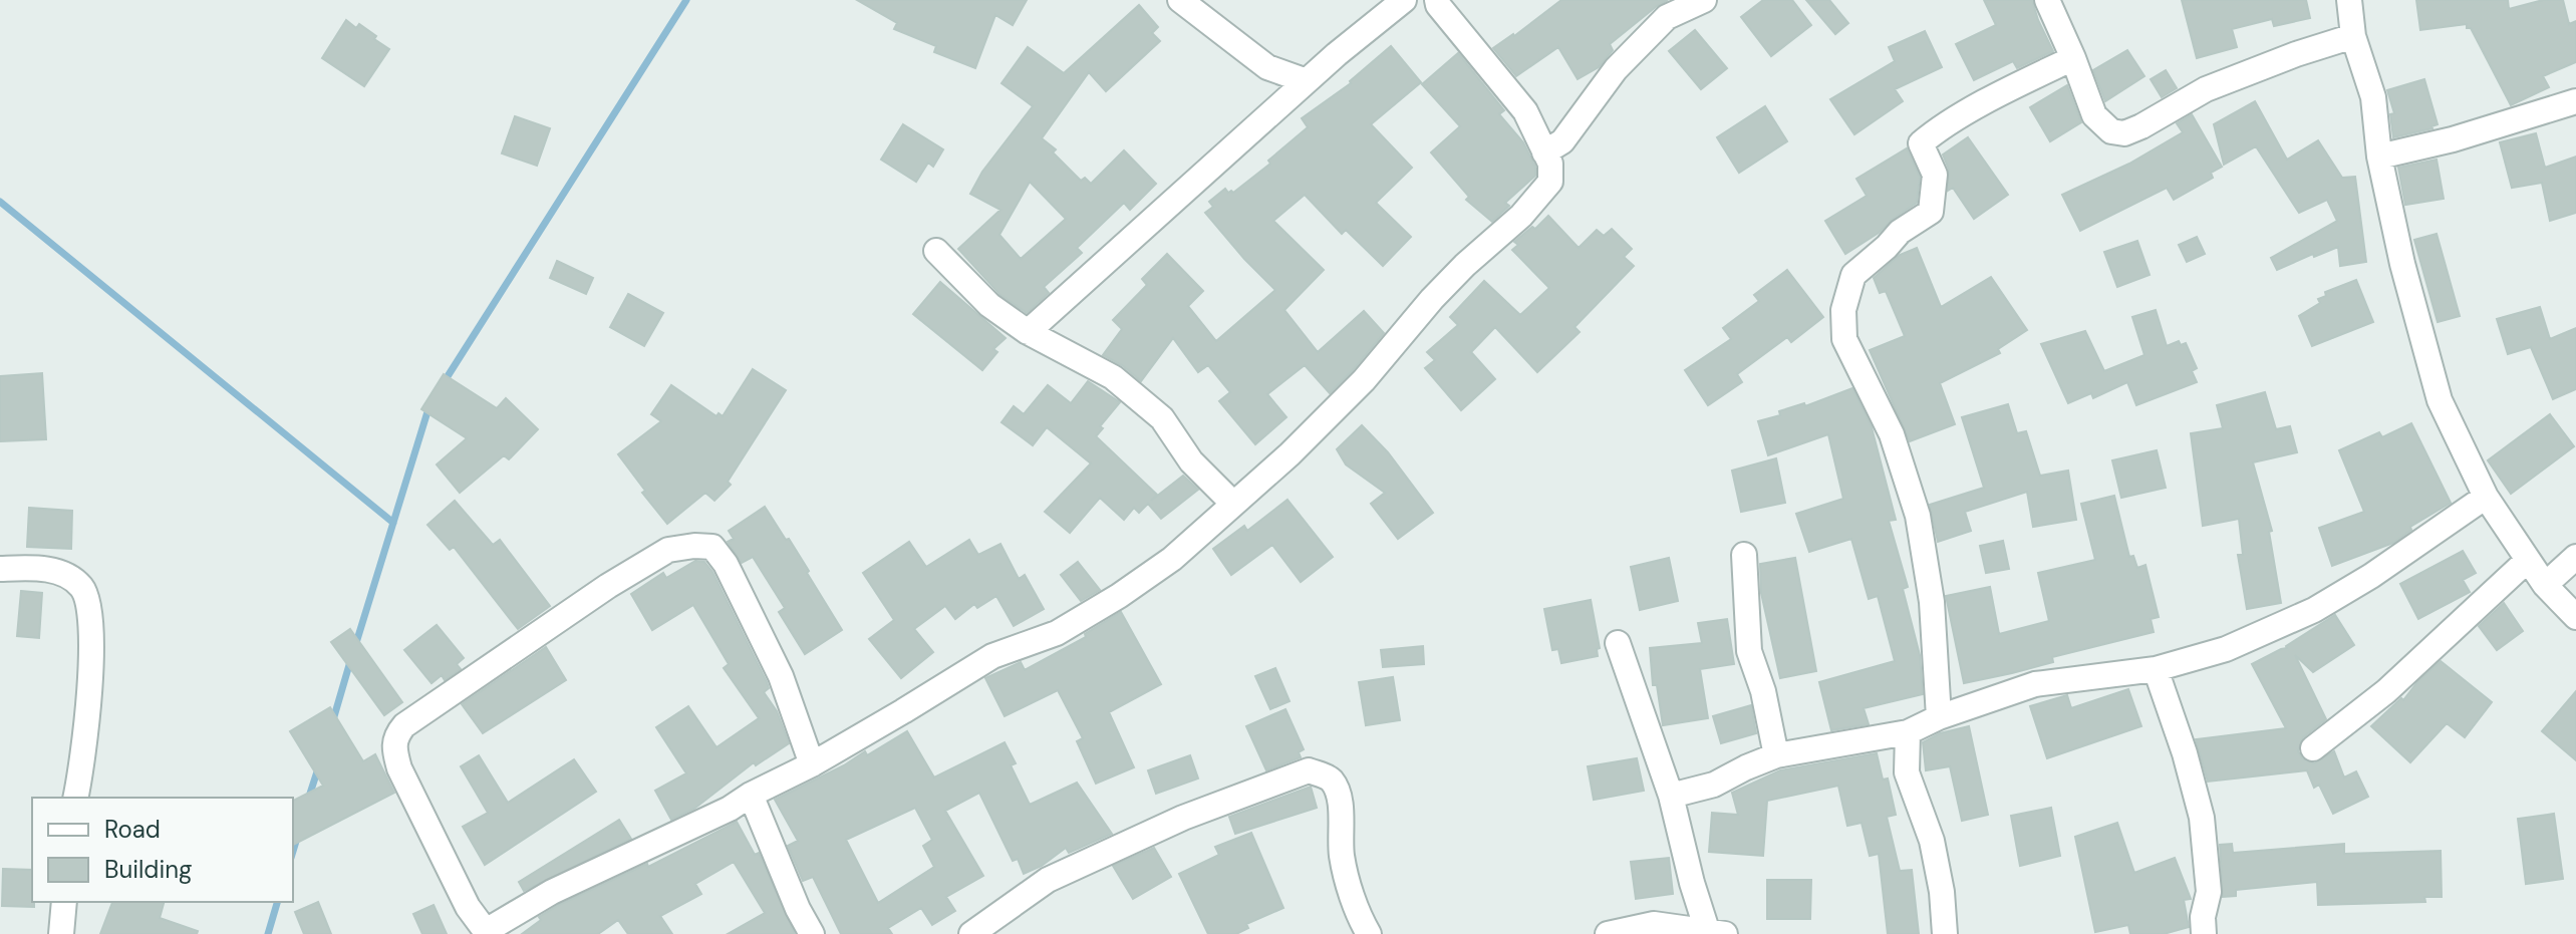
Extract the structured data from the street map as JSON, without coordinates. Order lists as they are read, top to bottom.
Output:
{
  "legend": ["Road", "Building"]
}
